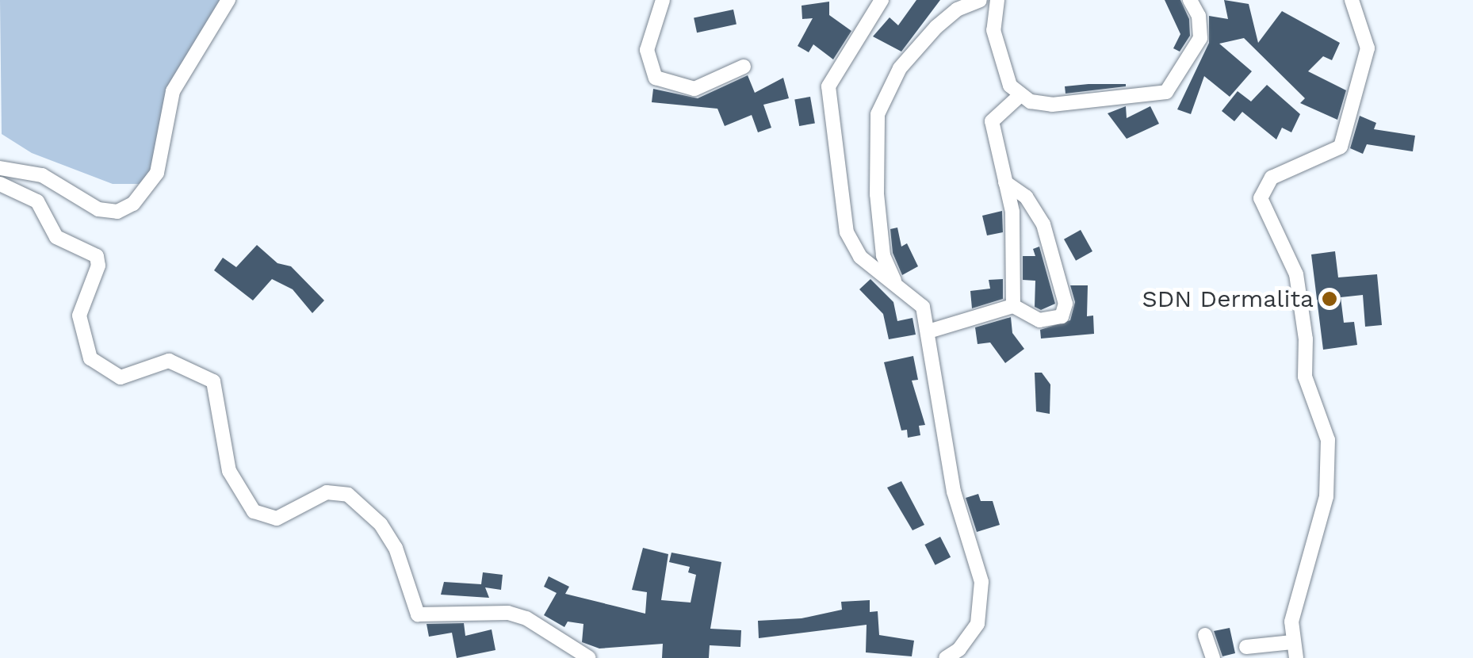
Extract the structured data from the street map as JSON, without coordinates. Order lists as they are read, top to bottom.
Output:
{
  "places": ["SDN Dermalita"]
}
